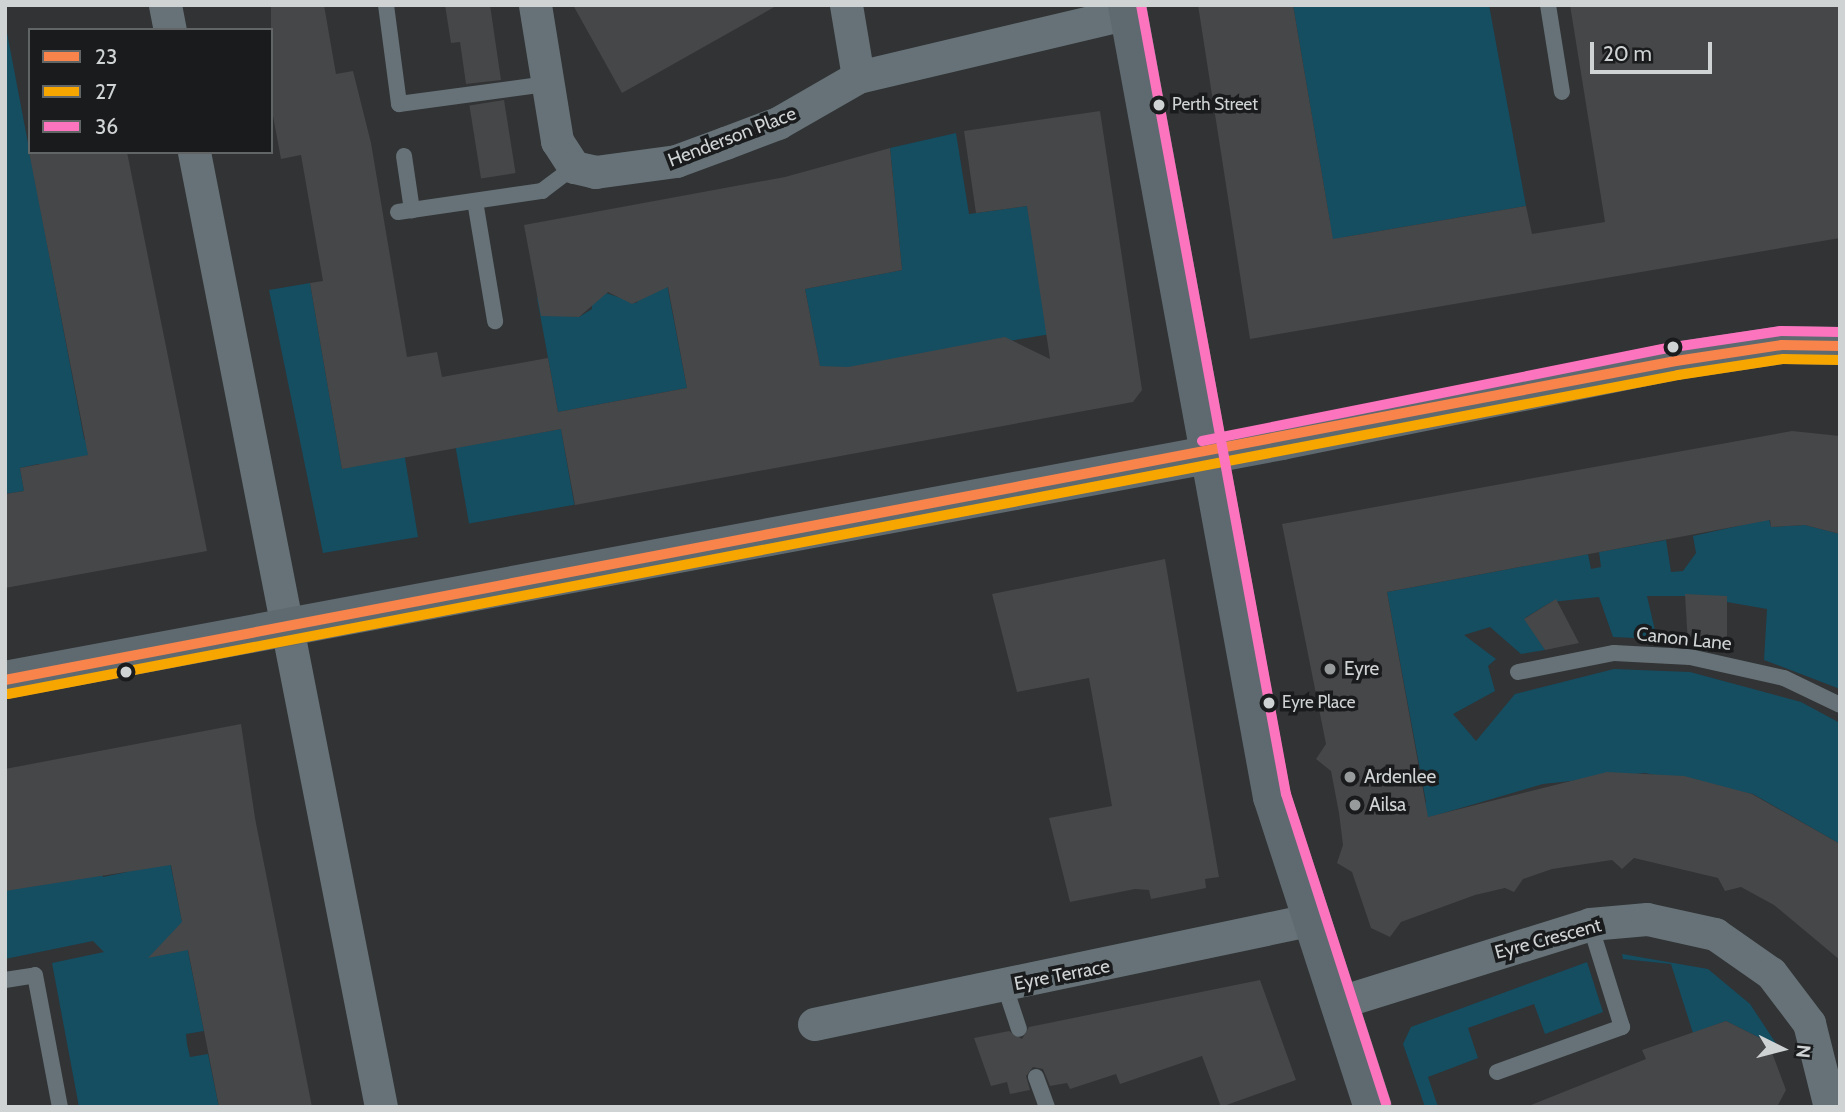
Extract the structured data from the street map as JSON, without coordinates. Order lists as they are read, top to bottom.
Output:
{
  "streets": {
    "street": ["Henderson Place", "Eyre Crescent", "Eyre Terrace"],
    "lane": ["Canon Lane"]
  },
  "places": [
    "Perth Street",
    "Eyre",
    "Eyre Place",
    "Ardenlee",
    "Ailsa"
  ],
  "lines": ["transit line 36", "transit line 23", "transit line 27"],
  "legend": ["23", "27", "36"],
  "scale_bar": "20 m",
  "north": "right"
}
